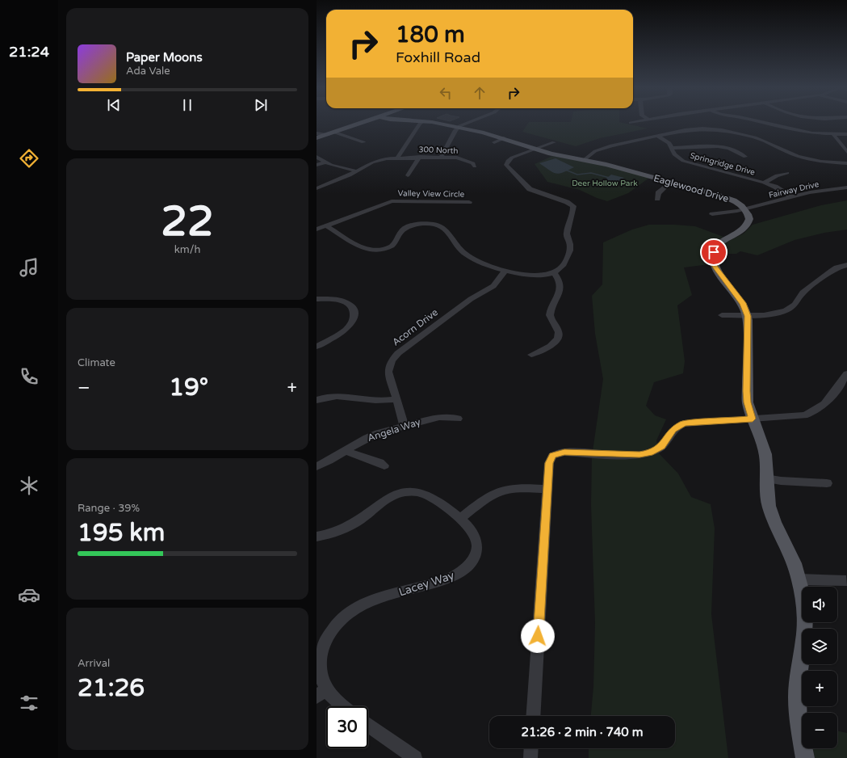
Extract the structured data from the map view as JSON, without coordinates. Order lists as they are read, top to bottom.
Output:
{
  "streets": {
    "main road": ["Eaglewood Drive"],
    "street": [
      "300 North",
      "Springridge Drive",
      "Fairway Drive",
      "Valley View Circle",
      "Acorn Drive",
      "Angela Way",
      "Lacey Way"
    ]
  },
  "crossings": [
    ["Springridge Drive", "Fairway Drive"],
    ["Eaglewood Drive", "Fairway Drive"],
    ["Acorn Drive", "Angela Way"]
  ],
  "parks": ["Deer Hollow Park"],
  "page": {
    "tabs": "21:24",
    "turn": ["180 m", "Foxhill Road"],
    "song": ["Paper Moons", "Ada Vale"],
    "tile": [
      ["22", "km/h"],
      "Climate",
      ["Range · 39%", "195 km"],
      ["Arrival", "21:26"]
    ],
    "heat": ["−", "19°", "+"],
    "map_buttons": ["+", "−"],
    "limit": "30",
    "trip": "21:26 · 2 min · 740 m"
  }
}
